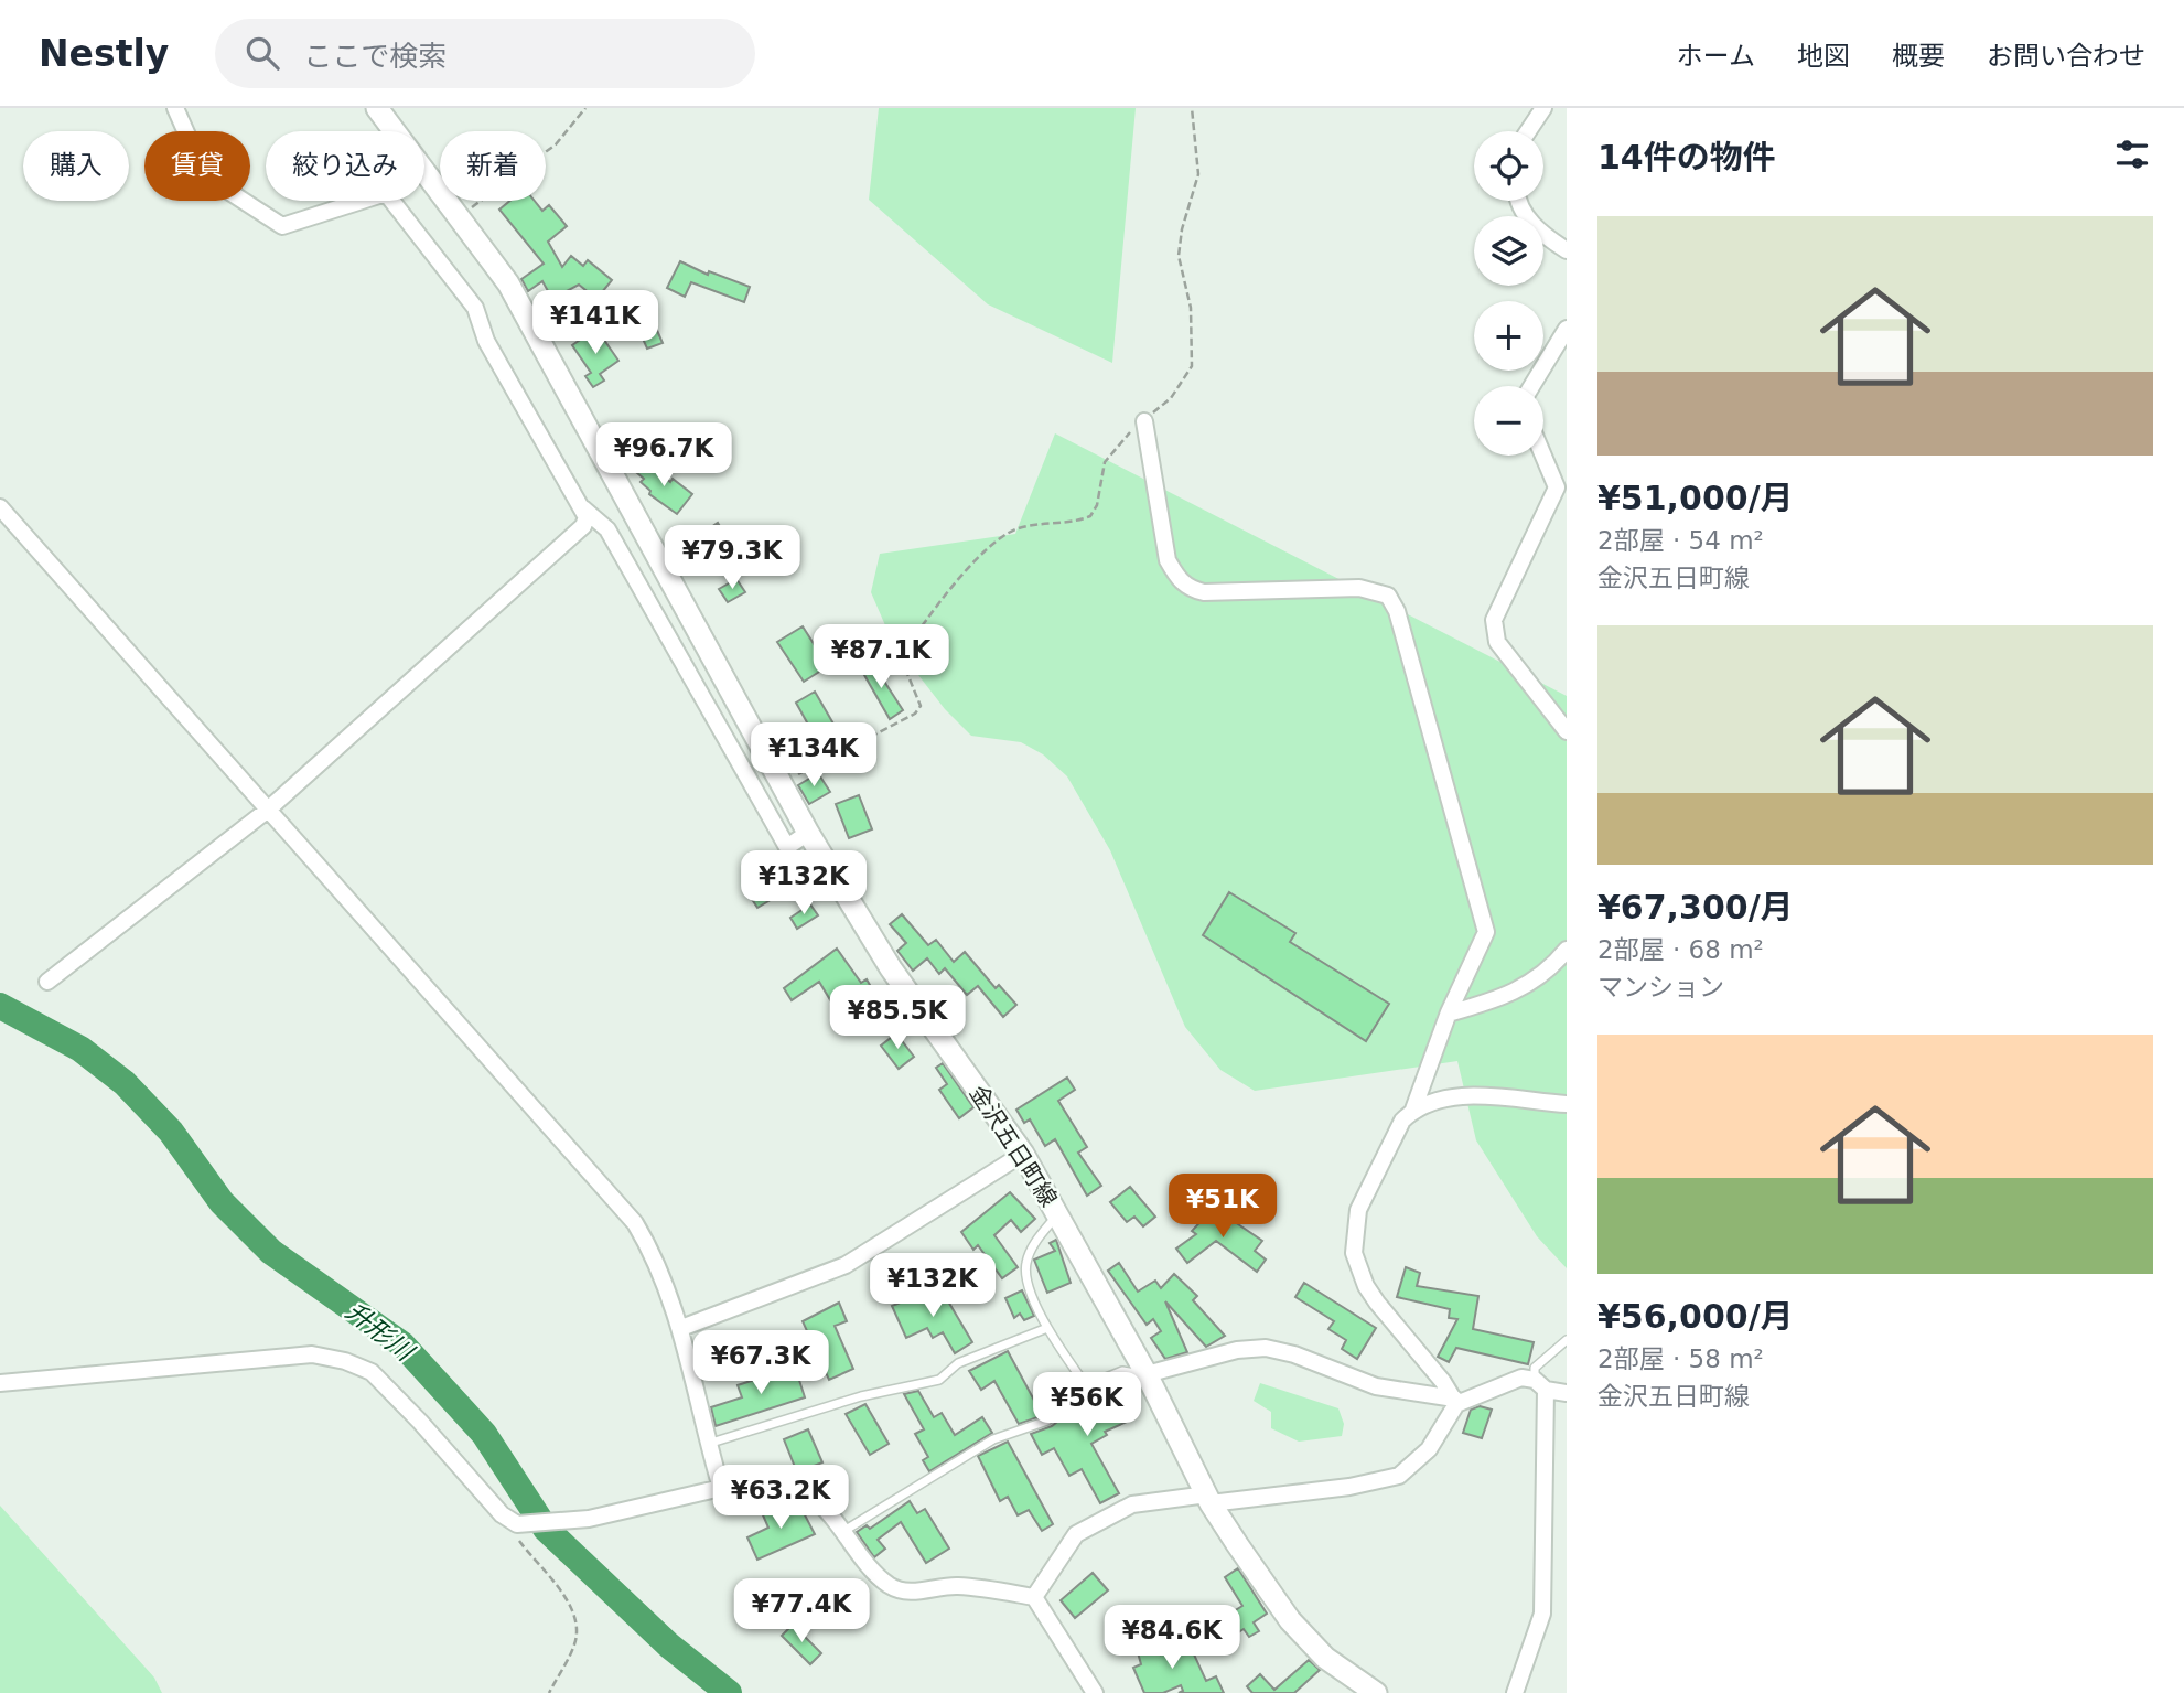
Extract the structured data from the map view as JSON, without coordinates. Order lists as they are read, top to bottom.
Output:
{
  "streets": {
    "main road": ["金沢五日町線"]
  },
  "water": ["升形川"],
  "page": {
    "header": "Nestly",
    "search": "ここで検索",
    "nav": [
      "ホーム",
      "地図",
      "概要",
      "お問い合わせ"
    ],
    "heading": "14件の物件",
    "map_buttons": ["+", "−"],
    "chip": [
      "購入",
      "賃貸",
      "絞り込み",
      "新着"
    ],
    "list": [
      {
        "name": "¥51,000/月",
        "note": "2部屋 · 54 m² · 金沢五日町線"
      },
      {
        "name": "¥67,300/月",
        "note": "2部屋 · 68 m² · マンション"
      },
      {
        "name": "¥56,000/月",
        "note": "2部屋 · 58 m² · 金沢五日町線"
      }
    ],
    "price": [
      "¥141K",
      "¥96.7K",
      "¥79.3K",
      "¥87.1K",
      "¥134K",
      "¥132K",
      "¥85.5K",
      "¥51K",
      "¥132K",
      "¥67.3K",
      "¥56K",
      "¥63.2K",
      "¥77.4K",
      "¥84.6K"
    ]
  }
}
